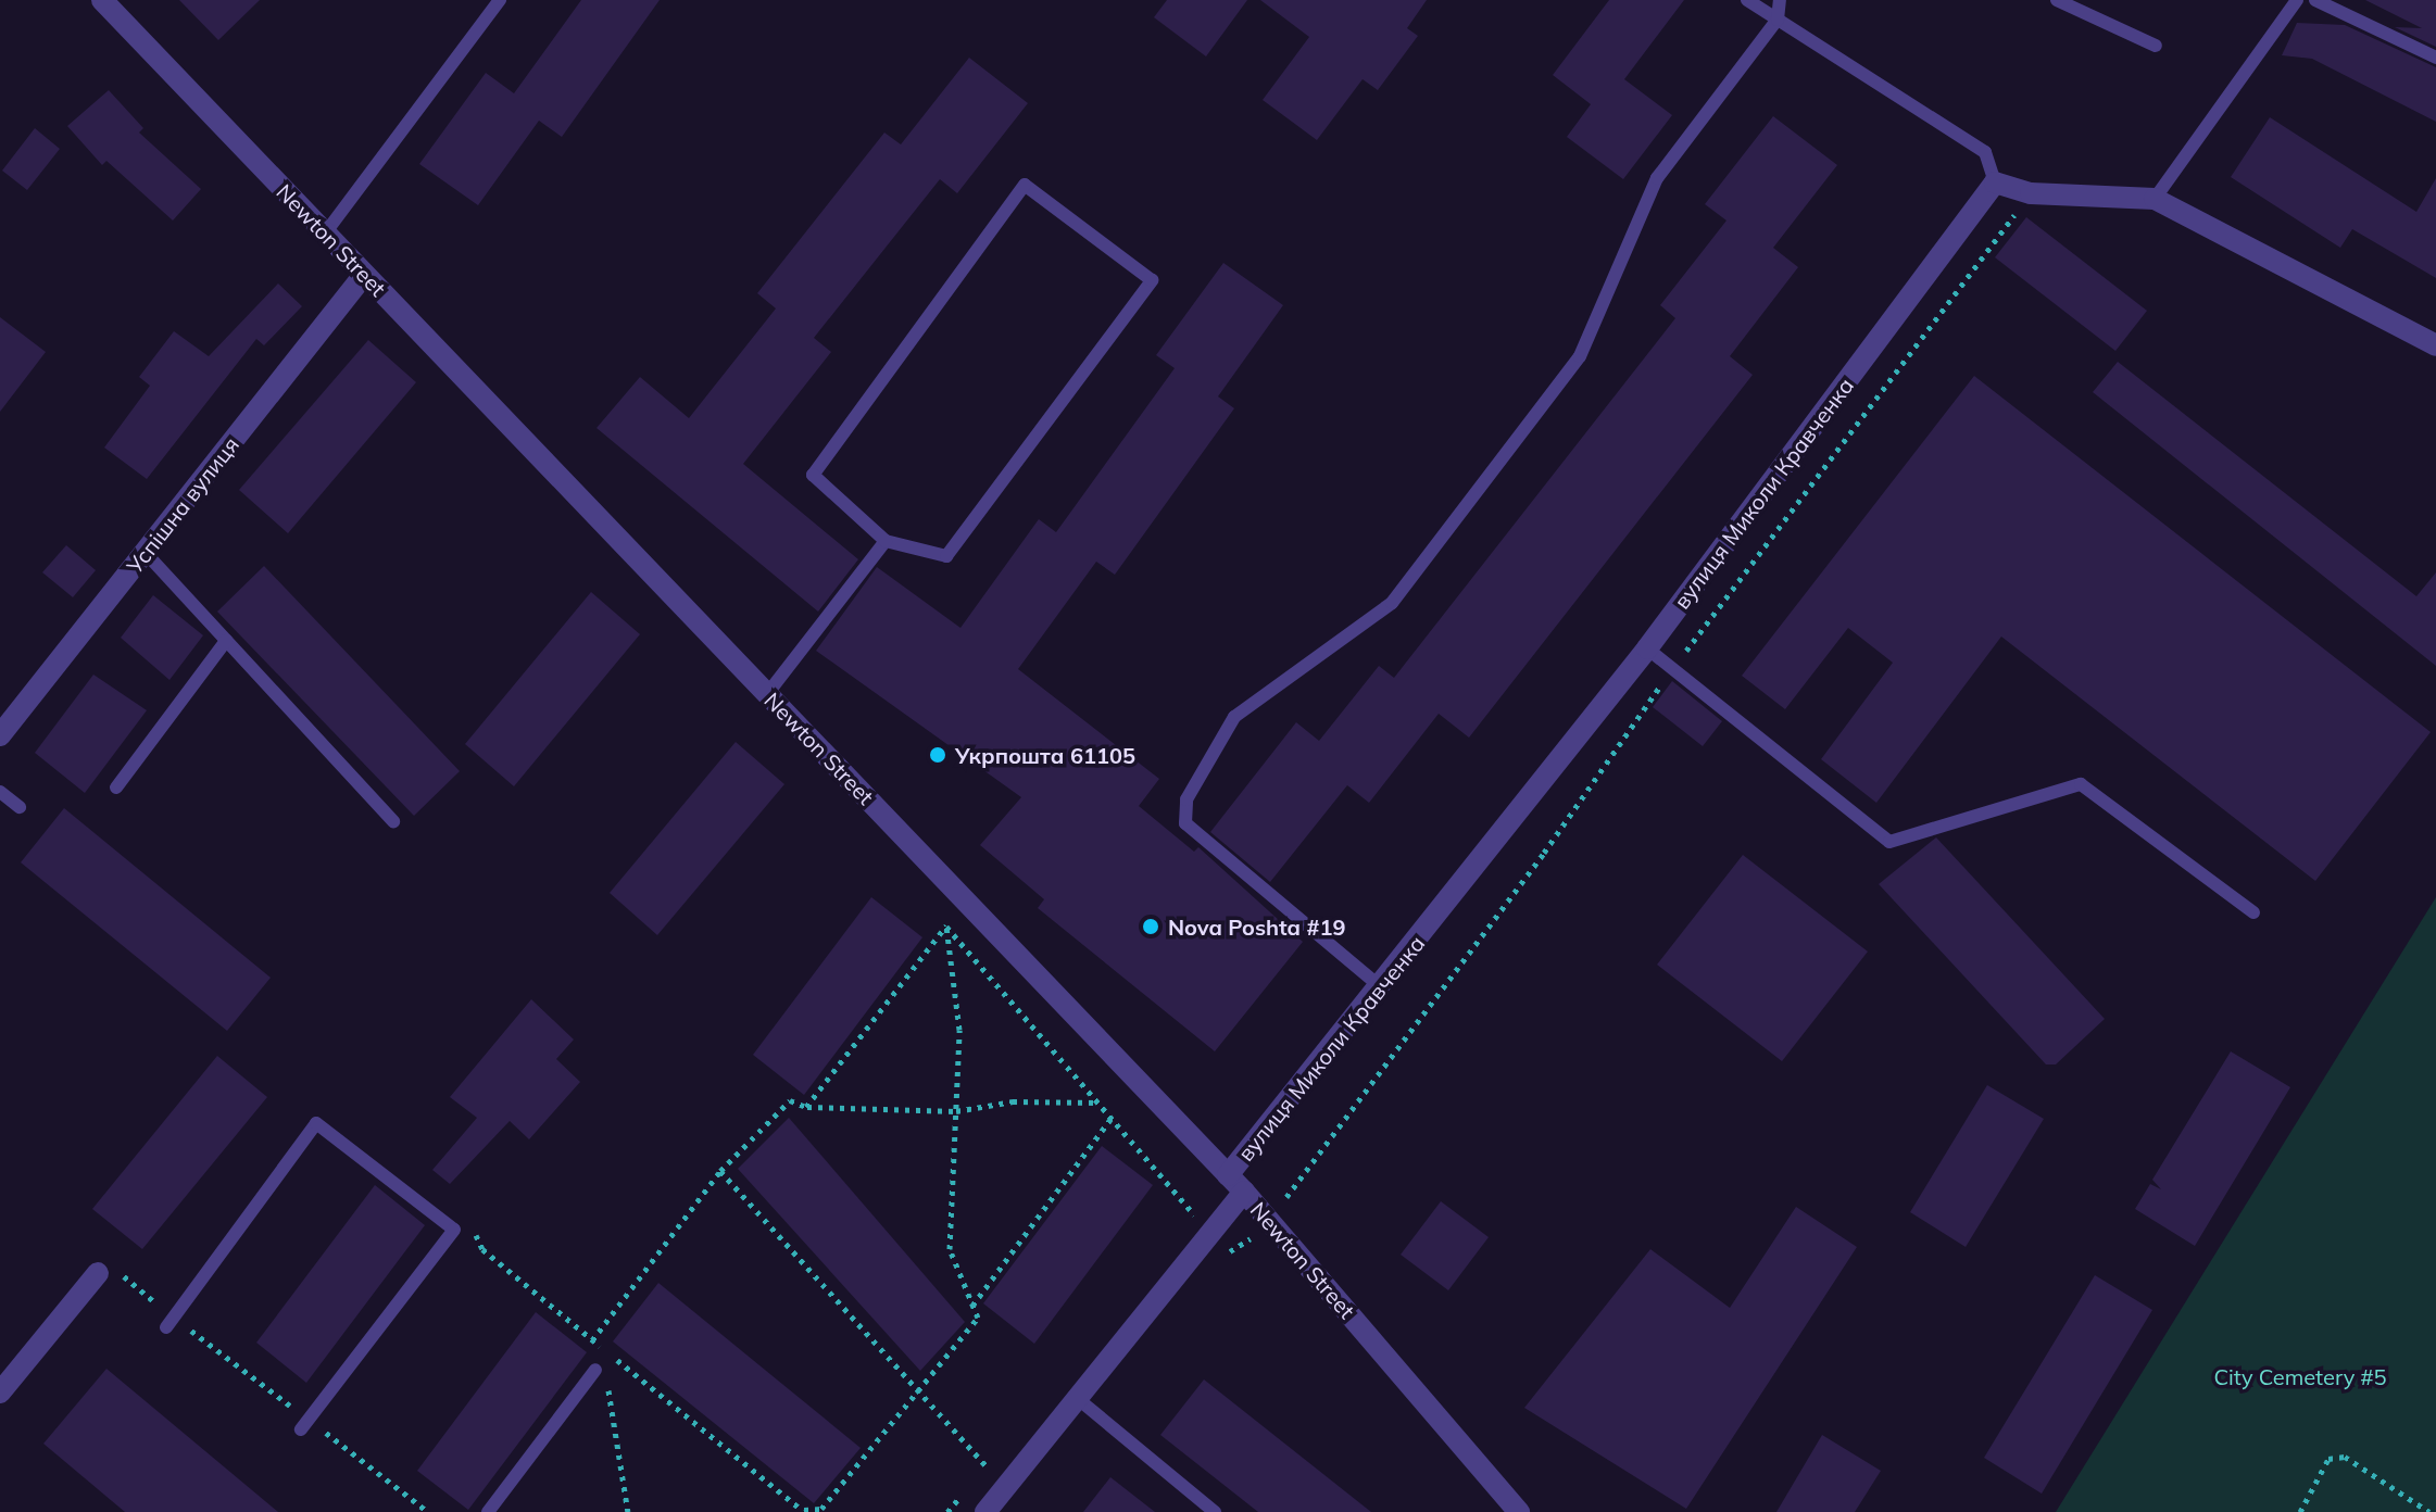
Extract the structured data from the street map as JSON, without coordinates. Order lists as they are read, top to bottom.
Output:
{
  "streets": {
    "street": ["Newton Street", "вулиця Миколи Кравченка", "Успішна вулиця"]
  },
  "crossings": [
    ["Newton Street", "вулиця Миколи Кравченка"],
    ["Newton Street", "Успішна вулиця"]
  ],
  "parks": ["City Cemetery #5"],
  "places": ["Укрпошта 61105", "Nova Poshta #19"]
}
